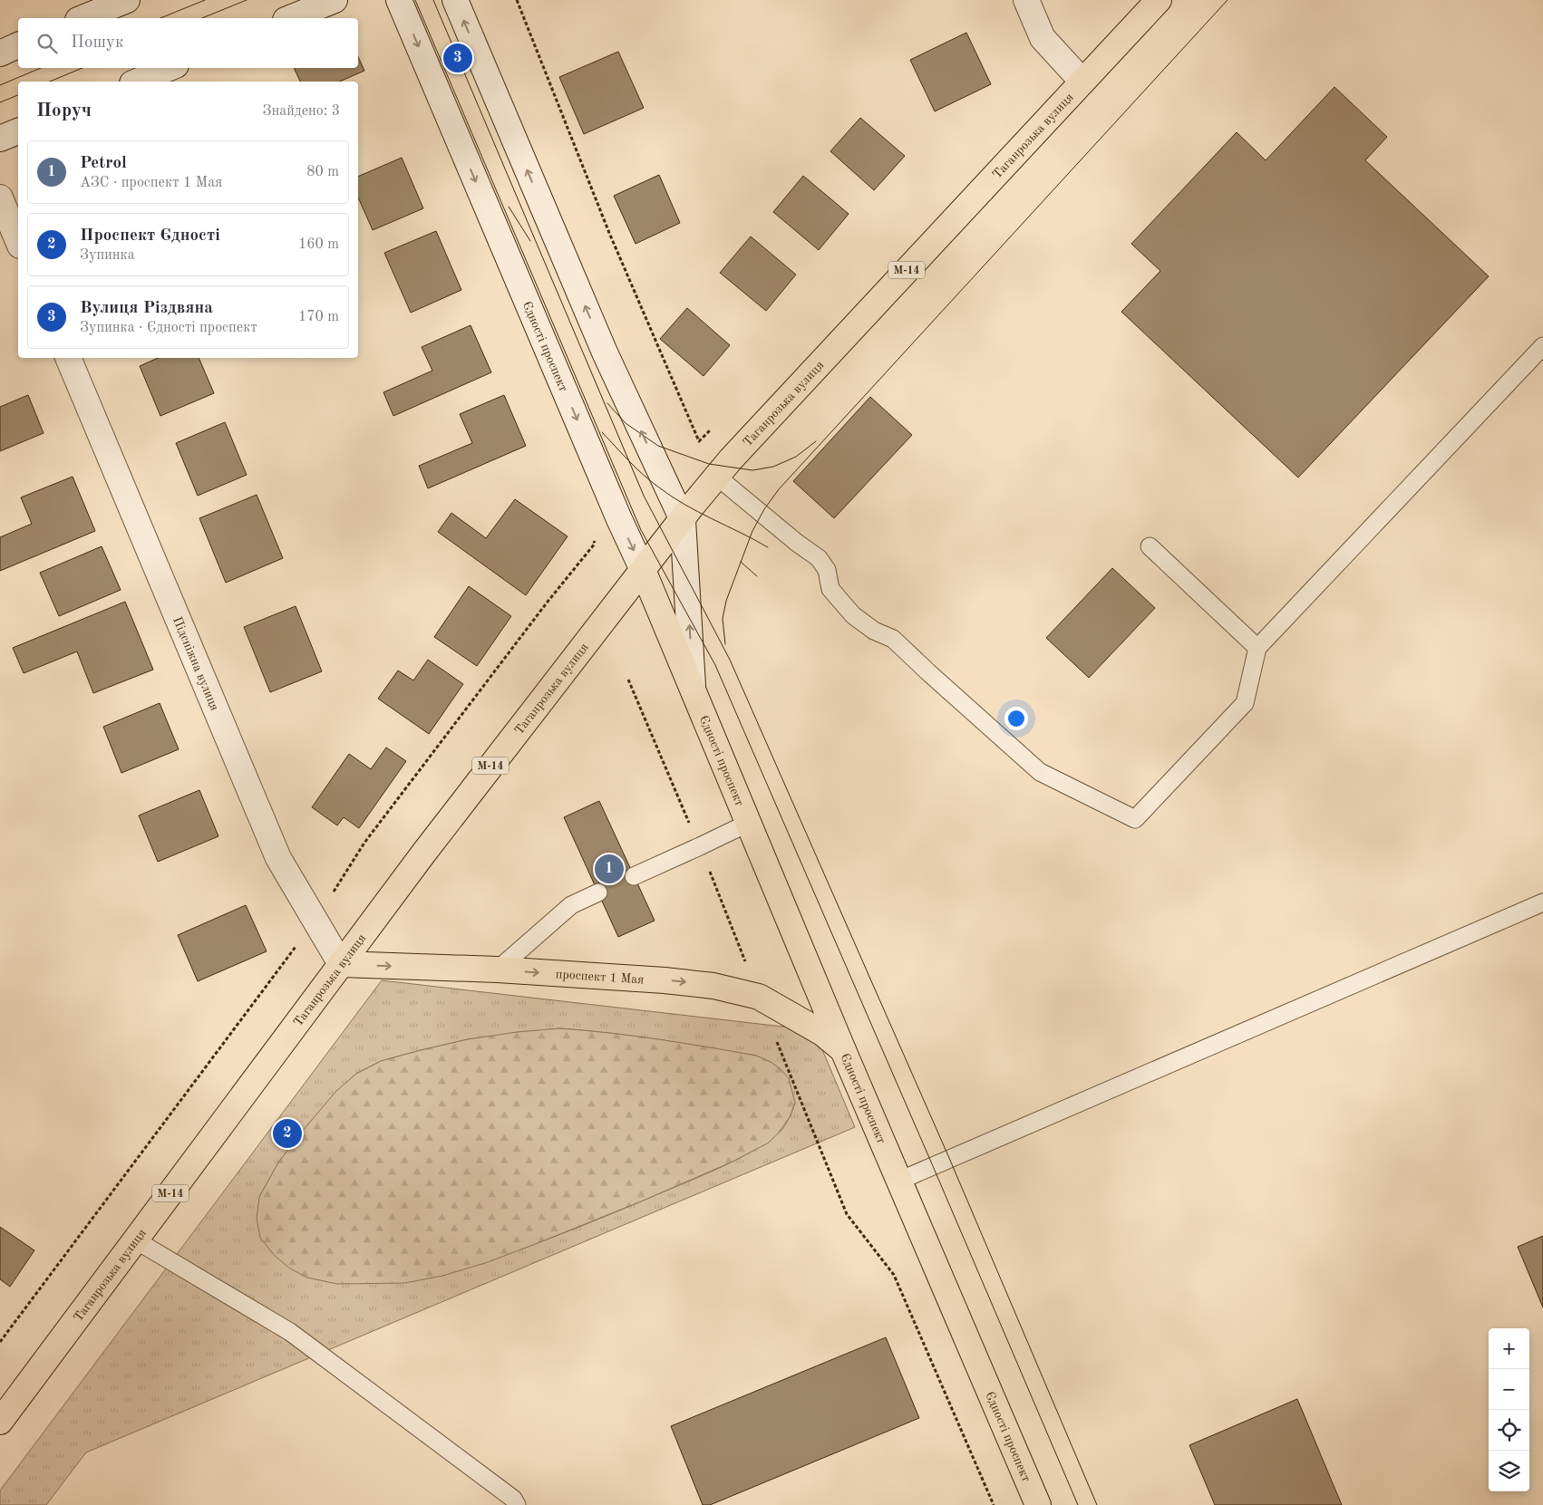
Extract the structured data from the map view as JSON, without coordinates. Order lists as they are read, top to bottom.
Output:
{
  "streets": {
    "main road": [
      "Таганрозька вулиця",
      "М-14",
      "Єдності проспект",
      "Підсніжна вулиця",
      "проспект 1 Мая"
    ]
  },
  "crossings": [
    ["Таганрозька вулиця", "Єдності проспект"],
    ["Таганрозька вулиця", "Підсніжна вулиця"],
    ["Таганрозька вулиця", "проспект 1 Мая"],
    ["Єдності проспект", "проспект 1 Мая"],
    ["Підсніжна вулиця", "проспект 1 Мая"]
  ],
  "one_way": ["проспект 1 Мая"],
  "page": {
    "search": "Пошук",
    "pins": ["3", "1", "2"],
    "heading": ["Поруч", "Знайдено: 3"],
    "list": [
      {
        "mark": "1",
        "name": "Petrol",
        "note": "АЗС · проспект 1 Мая",
        "value": "80 m"
      },
      {
        "mark": "2",
        "name": "Проспект Єдності",
        "note": "Зупинка",
        "value": "160 m"
      },
      {
        "mark": "3",
        "name": "Вулиця Різдвяна",
        "note": "Зупинка · Єдності проспект",
        "value": "170 m"
      }
    ],
    "map_buttons": ["+", "−"]
  }
}
